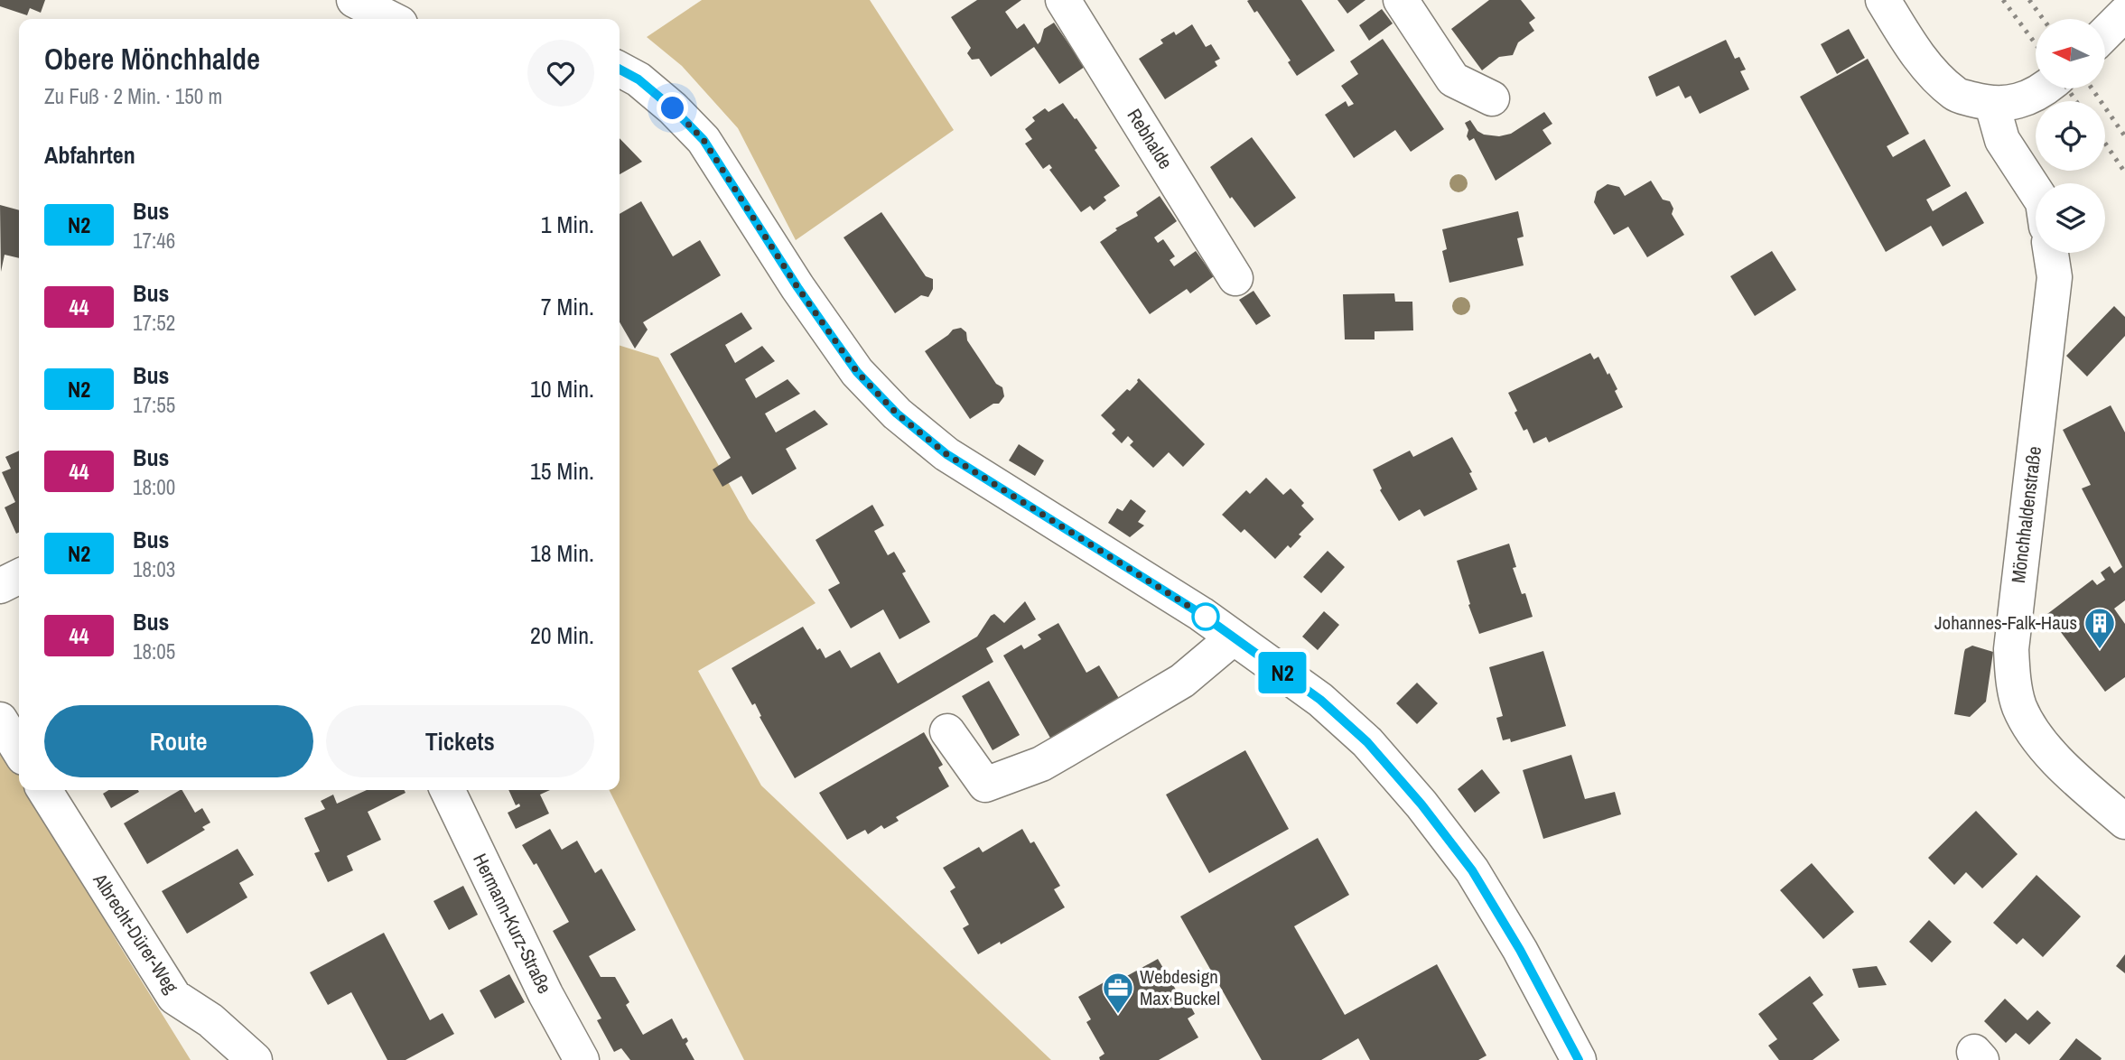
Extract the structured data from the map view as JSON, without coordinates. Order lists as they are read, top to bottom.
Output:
{
  "streets": {
    "street": [
      "Rebhalde",
      "Mönchhaldenstraße",
      "Hermann-Kurz-Straße",
      "Albrecht-Dürer-Weg"
    ]
  },
  "places": {
    "building": ["Johannes-Falk-Haus"],
    "office": ["Webdesign Max Buckel"]
  },
  "lines": ["bus line N2"],
  "north": "left",
  "page": {
    "on_map": "N2",
    "heading": [
      ["Obere Mönchhalde", "Zu Fuß · 2 Min. · 150 m"],
      "Abfahrten"
    ],
    "list": [
      {
        "mark": "N2",
        "name": "Bus",
        "note": "17:46",
        "value": "1 Min."
      },
      {
        "mark": "44",
        "name": "Bus",
        "note": "17:52",
        "value": "7 Min."
      },
      {
        "mark": "N2",
        "name": "Bus",
        "note": "17:55",
        "value": "10 Min."
      },
      {
        "mark": "44",
        "name": "Bus",
        "note": "18:00",
        "value": "15 Min."
      },
      {
        "mark": "N2",
        "name": "Bus",
        "note": "18:03",
        "value": "18 Min."
      },
      {
        "mark": "44",
        "name": "Bus",
        "note": "18:05",
        "value": "20 Min."
      }
    ],
    "buttons": ["Route", "Tickets"]
  }
}
